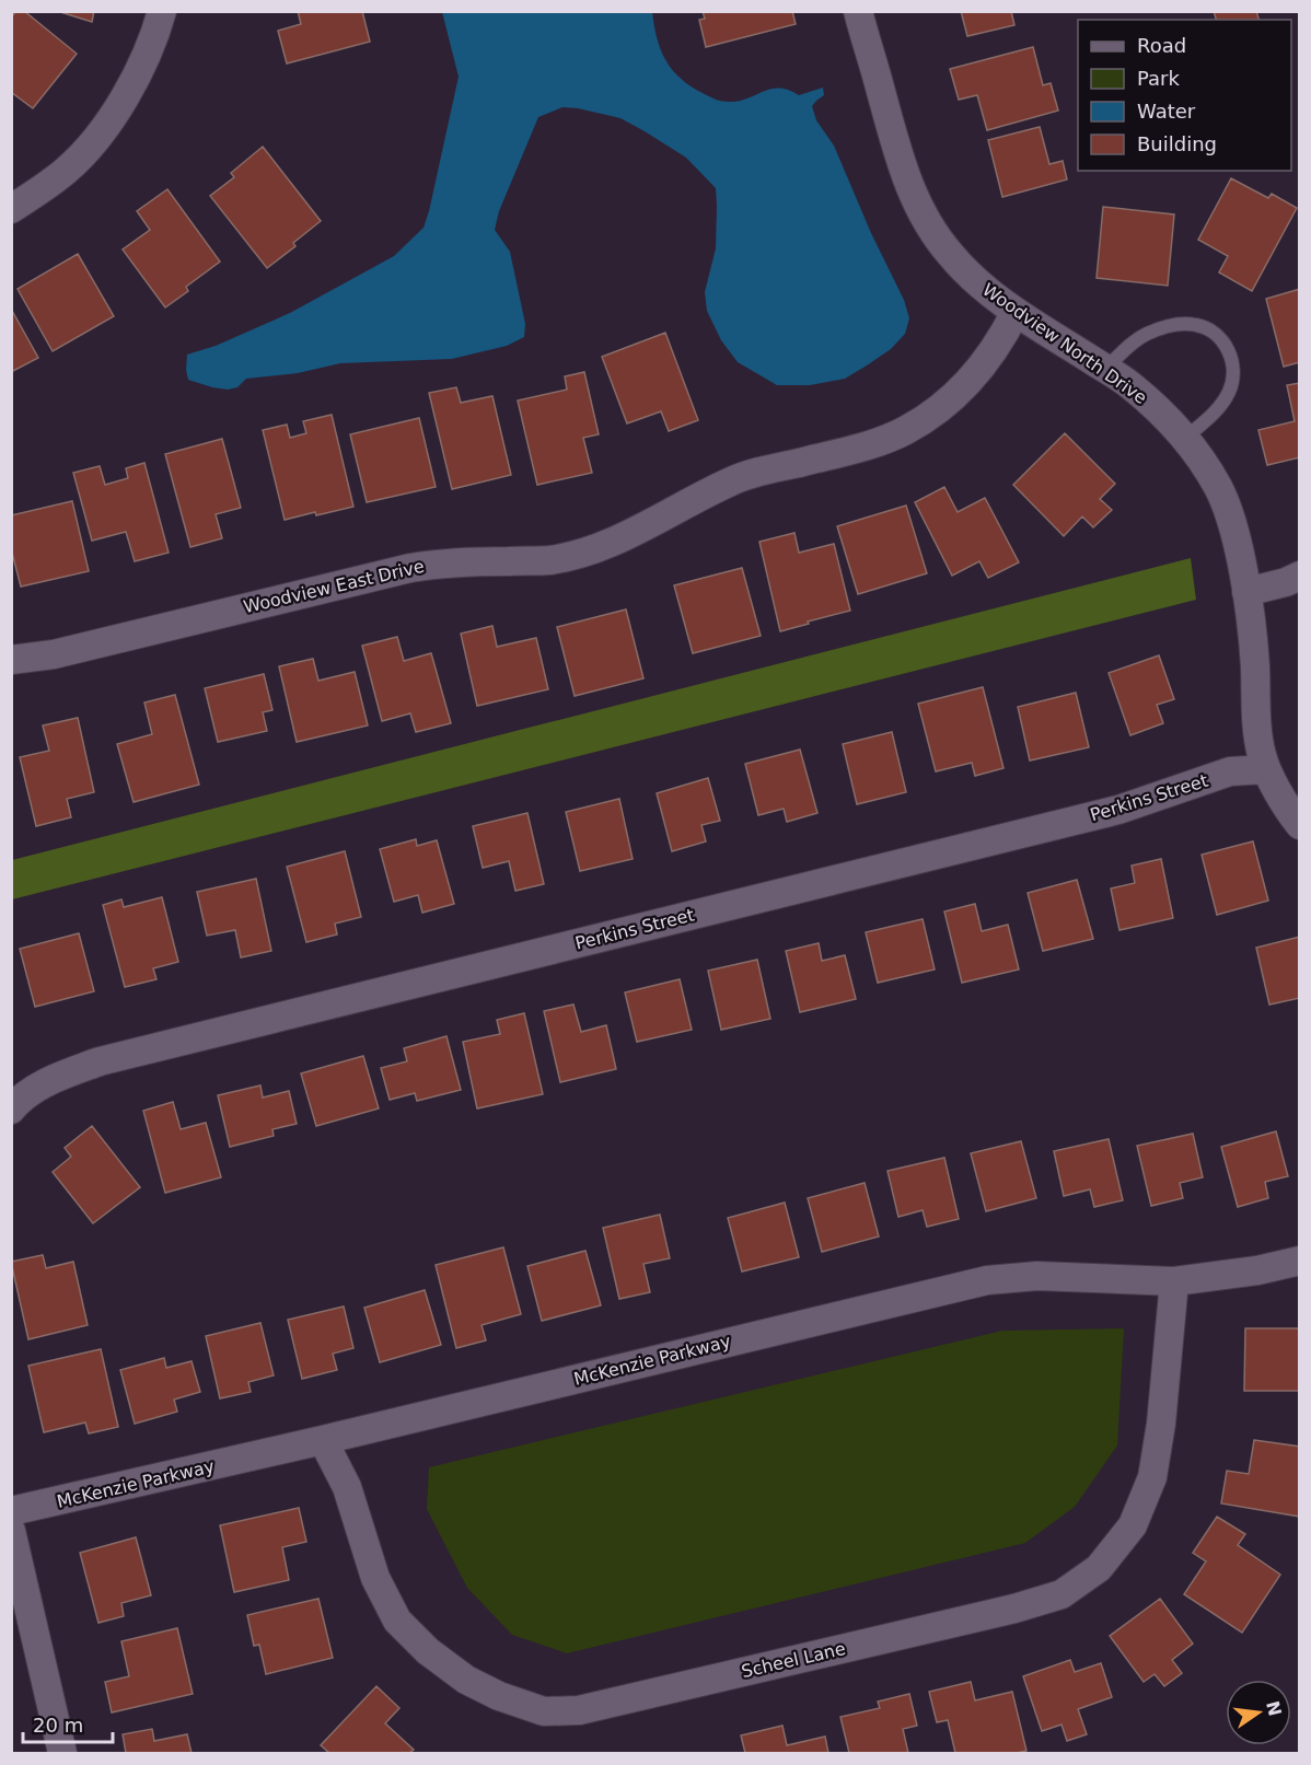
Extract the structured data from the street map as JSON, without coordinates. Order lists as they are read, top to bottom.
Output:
{
  "streets": {
    "street": [
      "Woodview North Drive",
      "Woodview East Drive",
      "Perkins Street",
      "McKenzie Parkway",
      "Scheel Lane"
    ]
  },
  "crossings": [
    ["Woodview North Drive", "Woodview East Drive"],
    ["Woodview North Drive", "Perkins Street"],
    ["McKenzie Parkway", "Scheel Lane"]
  ],
  "legend": [
    "Road",
    "Park",
    "Water",
    "Building"
  ],
  "scale_bar": "20 m",
  "north": "right"
}
